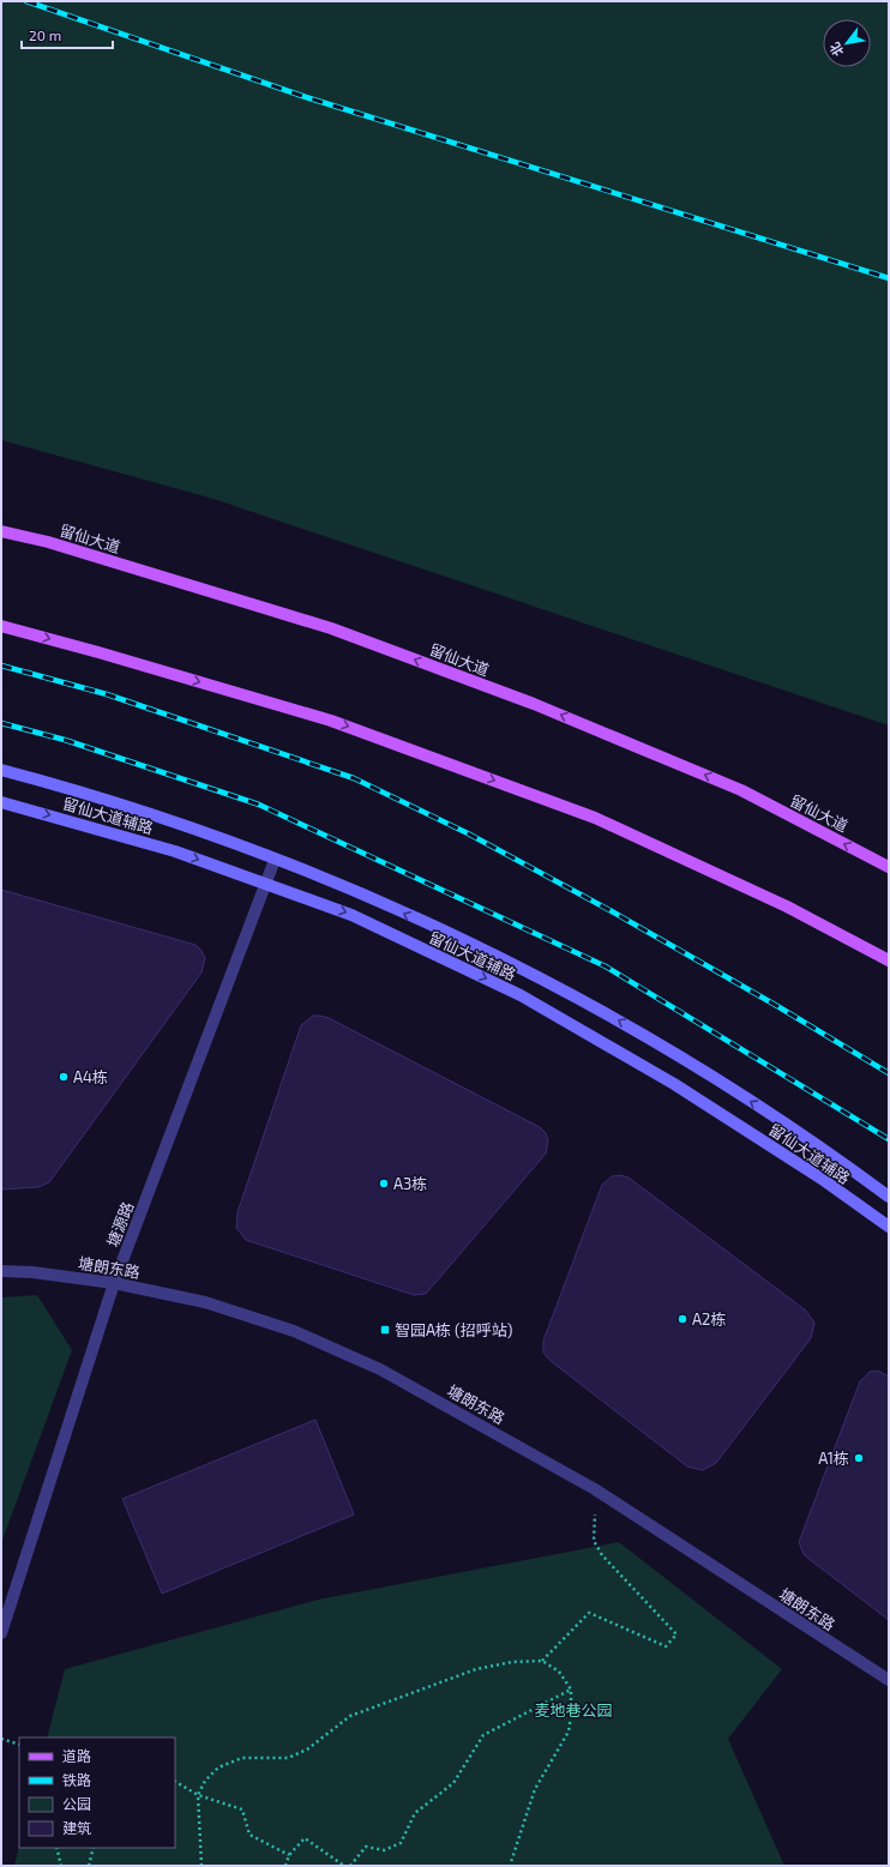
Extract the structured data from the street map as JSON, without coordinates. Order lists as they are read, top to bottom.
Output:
{
  "streets": {
    "main road": ["留仙大道", "留仙大道辅路"],
    "street": ["塘源路", "塘朗东路"]
  },
  "crossings": [
    ["留仙大道辅路", "塘源路"],
    ["塘源路", "塘朗东路"]
  ],
  "parks": ["麦地巷公园"],
  "places": {
    "other": [
      "A4栋",
      "A3栋",
      "A2栋",
      "A1栋"
    ],
    "transit": ["智园A栋 (招呼站)"]
  },
  "legend": [
    "道路",
    "铁路",
    "公园",
    "建筑"
  ],
  "scale_bar": "20 m",
  "north": "bottom left"
}
